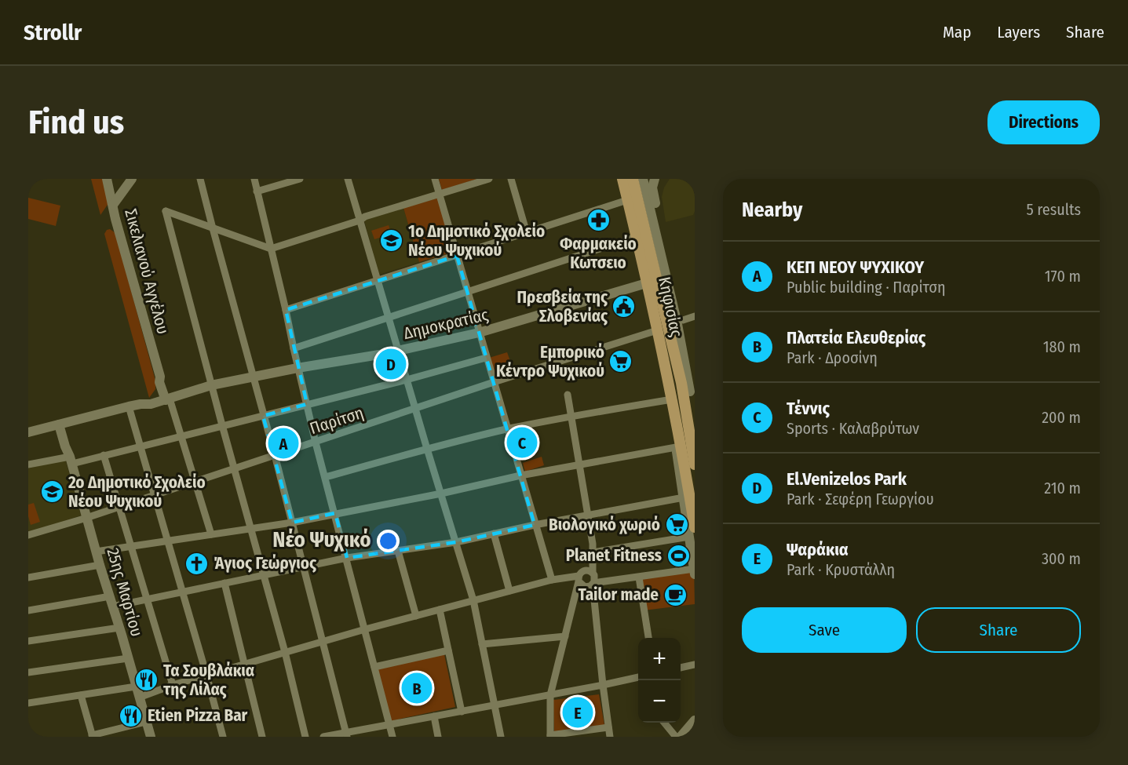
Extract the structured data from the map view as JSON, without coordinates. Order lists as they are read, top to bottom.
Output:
{
  "streets": {
    "main road": ["Κηφισίας"],
    "street": [
      "Σικελιανού Αγγέλου",
      "Δημοκρατίας",
      "Παρίτση",
      "25ης Μαρτίου"
    ]
  },
  "crossings": [
    ["Σικελιανού Αγγέλου", "Δημοκρατίας"],
    ["Δημοκρατίας", "25ης Μαρτίου"],
    ["Παρίτση", "25ης Μαρτίου"]
  ],
  "districts": ["Νέο Ψυχικό"],
  "places": {
    "pharmacy": ["Φαρμακείο Κωτσειο"],
    "school or university": ["1ο Δημοτικό Σχολείο Νέου Ψυχικού", "2ο Δημοτικό Σχολείο Νέου Ψυχικού"],
    "public building": ["Πρεσβεία της Σλοβενίας"],
    "supermarket": ["Εμπορικό Κέντρο Ψυχικού", "Βιολογικό χωριό"],
    "sports": ["Planet Fitness"],
    "church": ["Άγιος Γεώργιος"],
    "cafe": ["Tailor made"],
    "restaurant": ["Τα Σουβλάκια της Λίλας", "Etien Pizza Bar"]
  },
  "page": {
    "header": "Strollr",
    "nav": ["Map", "Layers", "Share"],
    "buttons": [
      "Directions",
      ["Save", "Share"]
    ],
    "title": "Find us",
    "heading": ["Nearby", "5 results"],
    "list": [
      {
        "mark": "A",
        "name": "ΚΕΠ ΝΕΟΥ ΨΥΧΙΚΟΥ",
        "note": "Public building · Παρίτση",
        "value": "170 m"
      },
      {
        "mark": "B",
        "name": "Πλατεία Ελευθερίας",
        "note": "Park · Δροσίνη",
        "value": "180 m"
      },
      {
        "mark": "C",
        "name": "Τέννις",
        "note": "Sports · Καλαβρύτων",
        "value": "200 m"
      },
      {
        "mark": "D",
        "name": "El.Venizelos Park",
        "note": "Park · Σεφέρη Γεωργίου",
        "value": "210 m"
      },
      {
        "mark": "E",
        "name": "Ψαράκια",
        "note": "Park · Κρυστάλλη",
        "value": "300 m"
      }
    ],
    "pins": [
      "D",
      "C",
      "A",
      "B",
      "E"
    ],
    "map_buttons": ["+", "−"]
  }
}
